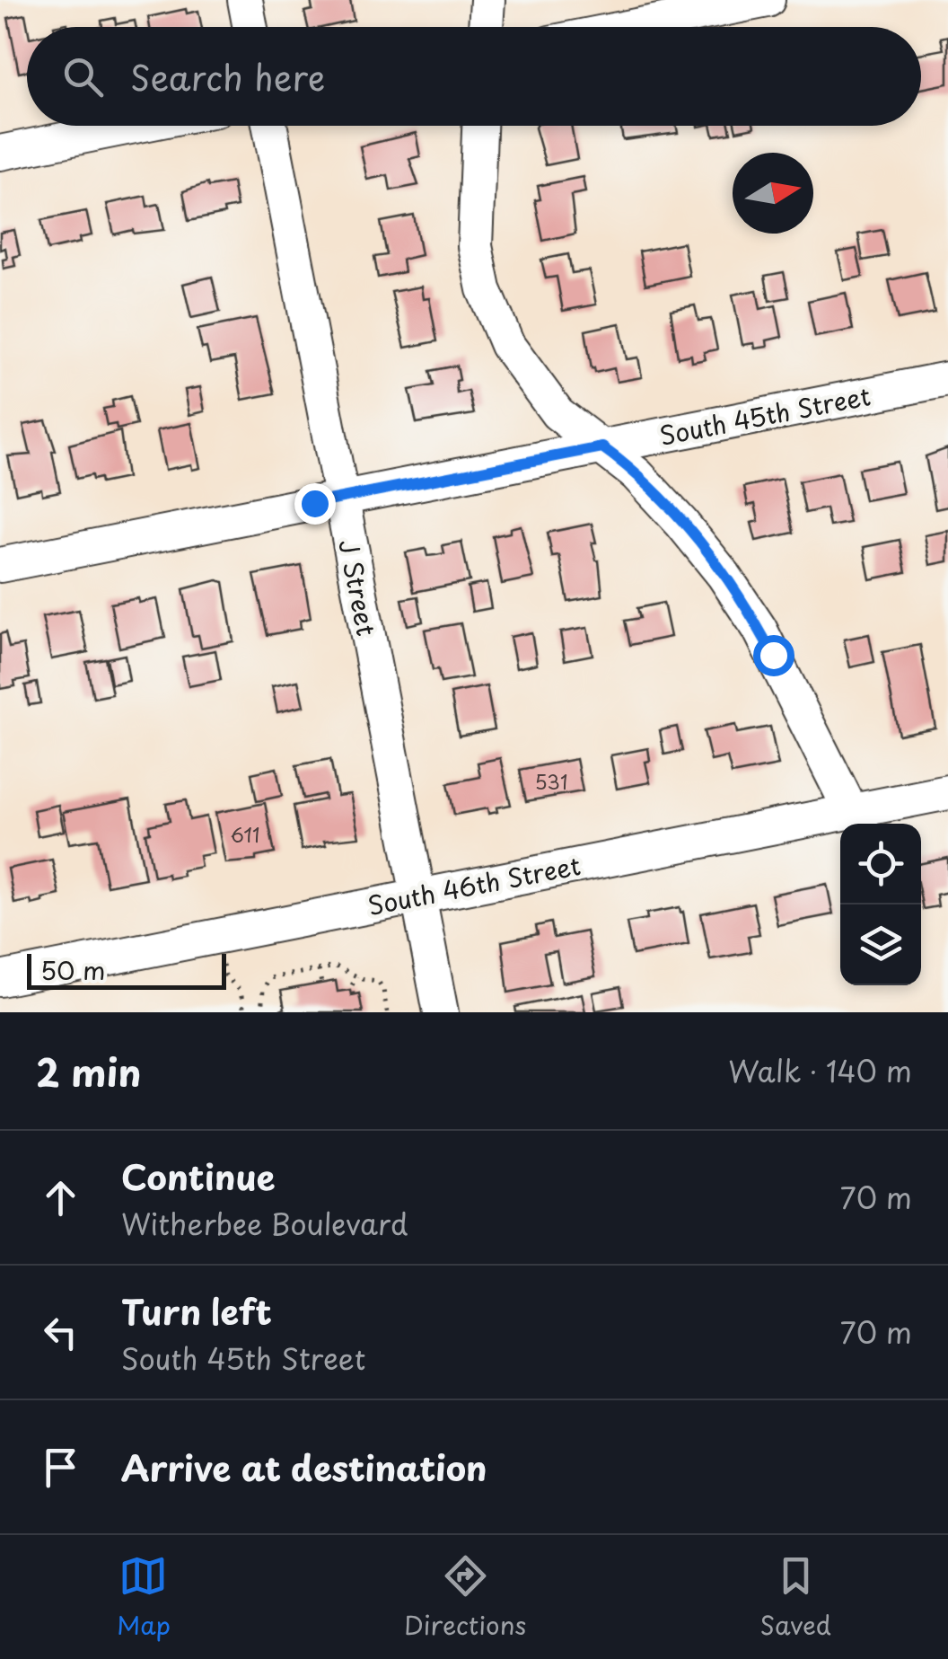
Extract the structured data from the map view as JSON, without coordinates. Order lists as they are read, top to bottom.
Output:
{
  "streets": {
    "street": ["South 45th Street", "J Street", "South 46th Street"]
  },
  "crossings": [
    ["South 45th Street", "J Street"],
    ["J Street", "South 46th Street"]
  ],
  "house_numbers": ["531", "611"],
  "scale_bar": "50 m",
  "north": "right",
  "page": {
    "search": "Search here",
    "scale": "50 m",
    "heading": ["2 min", "Walk · 140 m"],
    "list": [
      ["Continue", "Witherbee Boulevard", "70 m"],
      ["Turn left", "South 45th Street", "70 m"],
      "Arrive at destination"
    ],
    "nav": ["Map", "Directions", "Saved"]
  }
}
